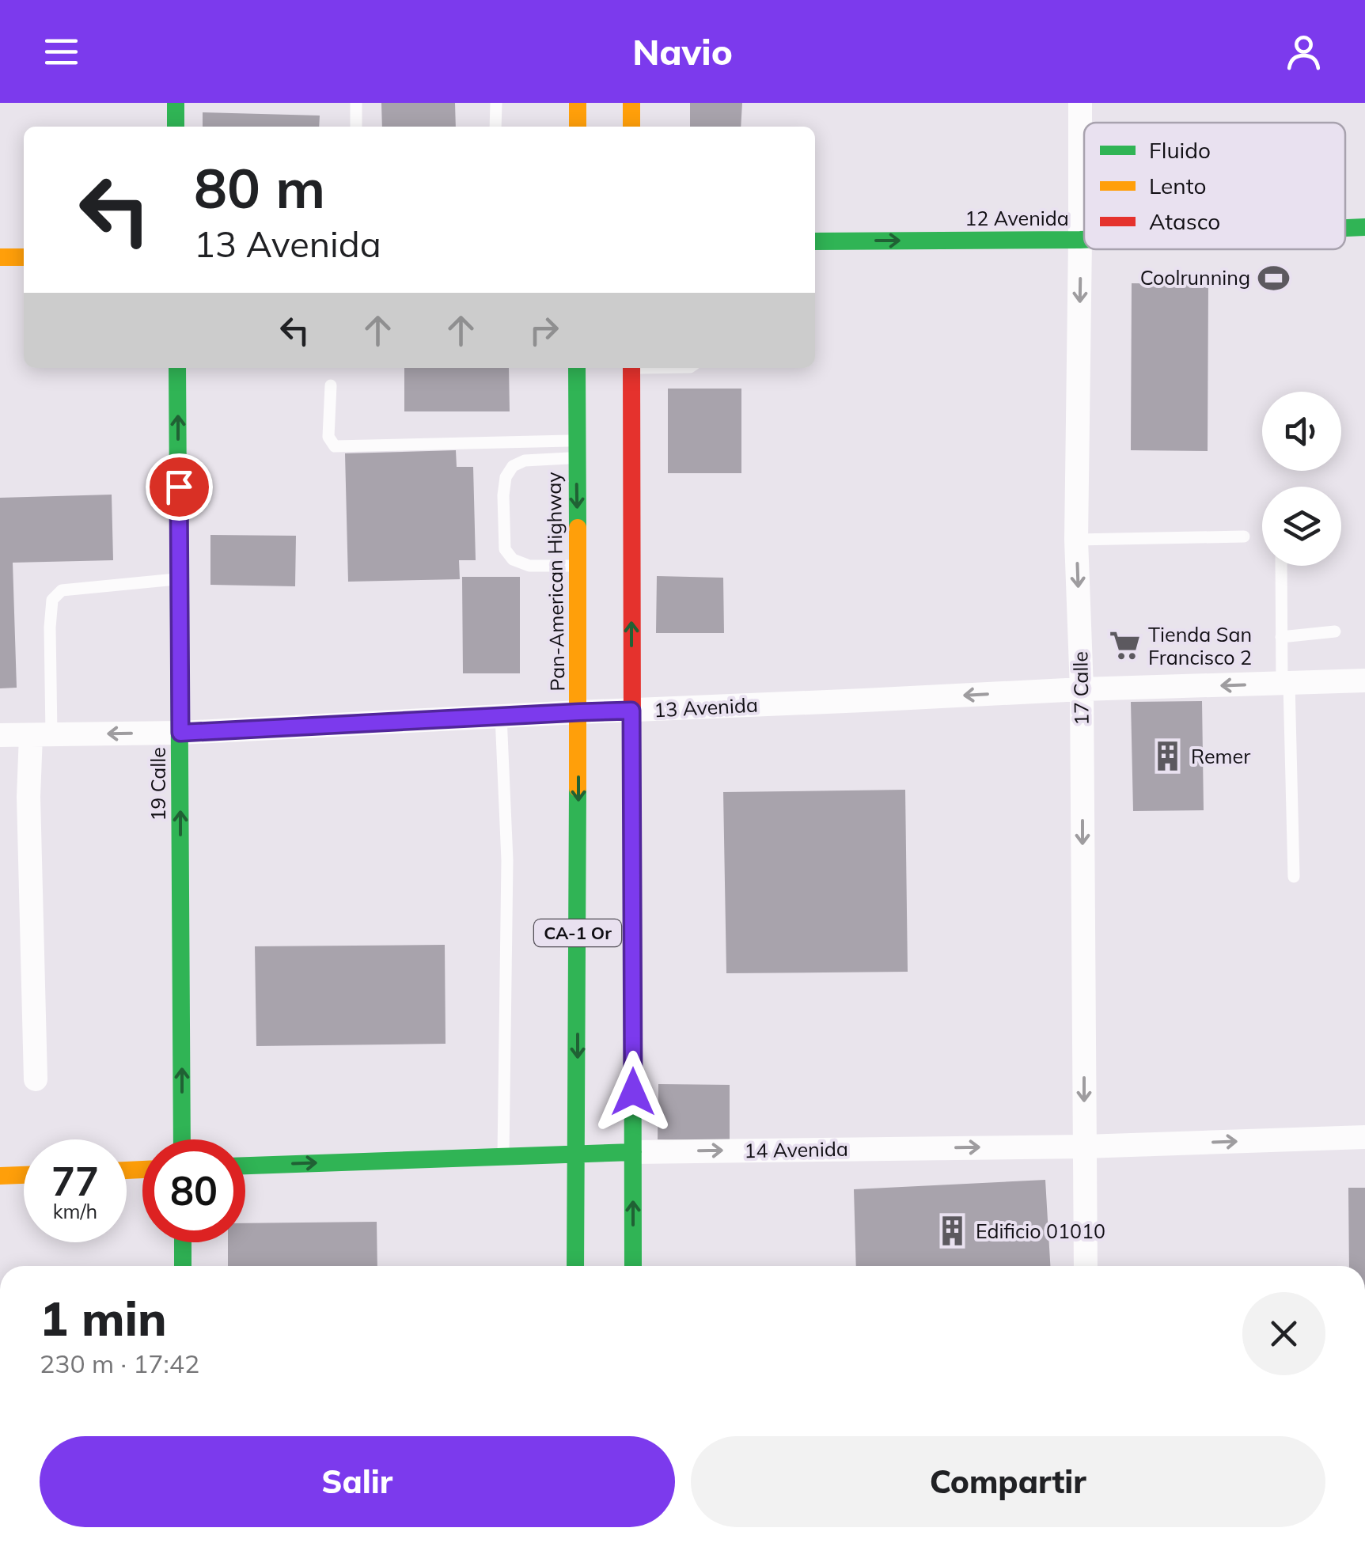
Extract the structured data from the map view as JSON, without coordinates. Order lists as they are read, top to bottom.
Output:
{
  "streets": {
    "main road": [
      "12 Avenida",
      "Pan-American Highway",
      "19 Calle",
      "CA-1 Or",
      "14 Avenida"
    ],
    "street": ["17 Calle", "13 Avenida"]
  },
  "crossings": [
    ["12 Avenida", "17 Calle"],
    ["Pan-American Highway", "13 Avenida"],
    ["Pan-American Highway", "14 Avenida"],
    ["17 Calle", "13 Avenida"],
    ["17 Calle", "14 Avenida"],
    ["13 Avenida", "19 Calle"],
    ["13 Avenida", "CA-1 Or"],
    ["CA-1 Or", "14 Avenida"]
  ],
  "one_way": [
    "12 Avenida",
    "17 Calle",
    "13 Avenida",
    "19 Calle",
    "14 Avenida"
  ],
  "places": {
    "sports": ["Coolrunning"],
    "supermarket": ["Tienda San Francisco 2"],
    "building": ["Remer", "Edificio 01010"]
  },
  "legend": ["Fluido", "Lento", "Atasco"],
  "page": {
    "header": "Navio",
    "turn": ["80 m", "13 Avenida"],
    "speed": "77 km/h",
    "limit": "80",
    "heading": ["1 min", "230 m · 17:42"],
    "buttons": ["Salir", "Compartir"]
  }
}
